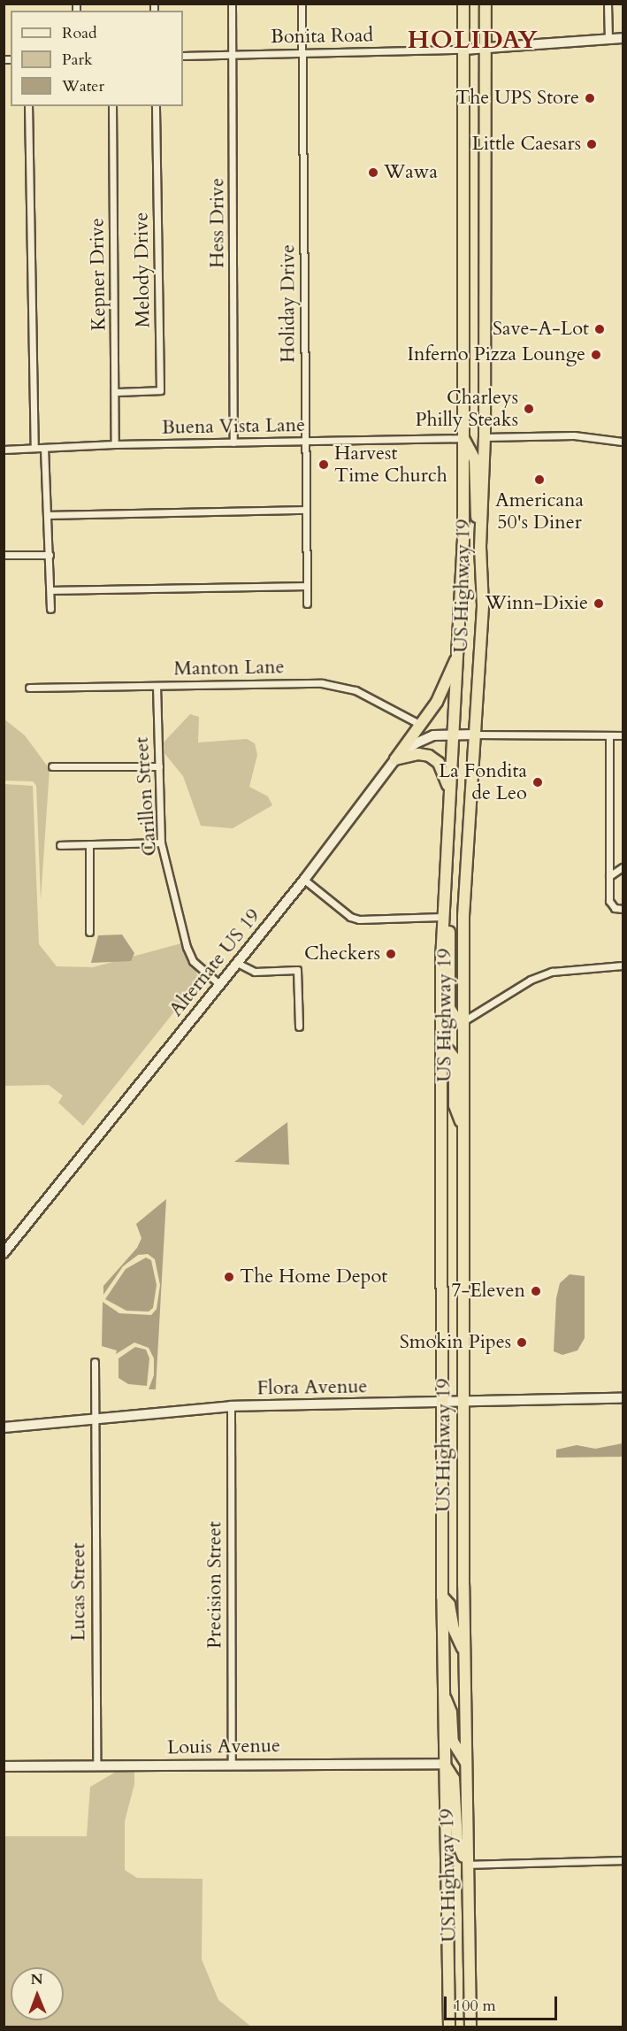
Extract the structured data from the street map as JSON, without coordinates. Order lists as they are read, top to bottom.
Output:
{
  "streets": {
    "highway": ["US Highway 19"],
    "street": [
      "Bonita Road",
      "Hess Drive",
      "Melody Drive",
      "Kepner Drive",
      "Holiday Drive",
      "Buena Vista Lane",
      "Manton Lane",
      "Carillon Street",
      "Alternate US 19",
      "Flora Avenue",
      "Precision Street",
      "Lucas Street",
      "Louis Avenue"
    ]
  },
  "crossings": [
    ["Bonita Road", "Hess Drive"],
    ["Bonita Road", "Holiday Drive"],
    ["Bonita Road", "US Highway 19"],
    ["Hess Drive", "Buena Vista Lane"],
    ["Melody Drive", "Kepner Drive"],
    ["Kepner Drive", "Buena Vista Lane"],
    ["Holiday Drive", "Buena Vista Lane"],
    ["Buena Vista Lane", "US Highway 19"],
    ["US Highway 19", "Alternate US 19"],
    ["US Highway 19", "Flora Avenue"],
    ["US Highway 19", "Louis Avenue"],
    ["Manton Lane", "Carillon Street"],
    ["Carillon Street", "Alternate US 19"],
    ["Flora Avenue", "Precision Street"],
    ["Flora Avenue", "Lucas Street"],
    ["Precision Street", "Louis Avenue"],
    ["Lucas Street", "Louis Avenue"]
  ],
  "districts": ["HOLIDAY"],
  "places": [
    "The UPS Store",
    "Little Caesars",
    "Wawa",
    "Save-A-Lot",
    "Inferno Pizza Lounge",
    "Charleys Philly Steaks",
    "Harvest Time Church",
    "Americana 50's Diner",
    "Winn-Dixie",
    "La Fondita de Leo",
    "Checkers",
    "The Home Depot",
    "7-Eleven",
    "Smokin Pipes"
  ],
  "legend": ["Road", "Park", "Water"],
  "scale_bar": "100 m",
  "north": "top"
}
